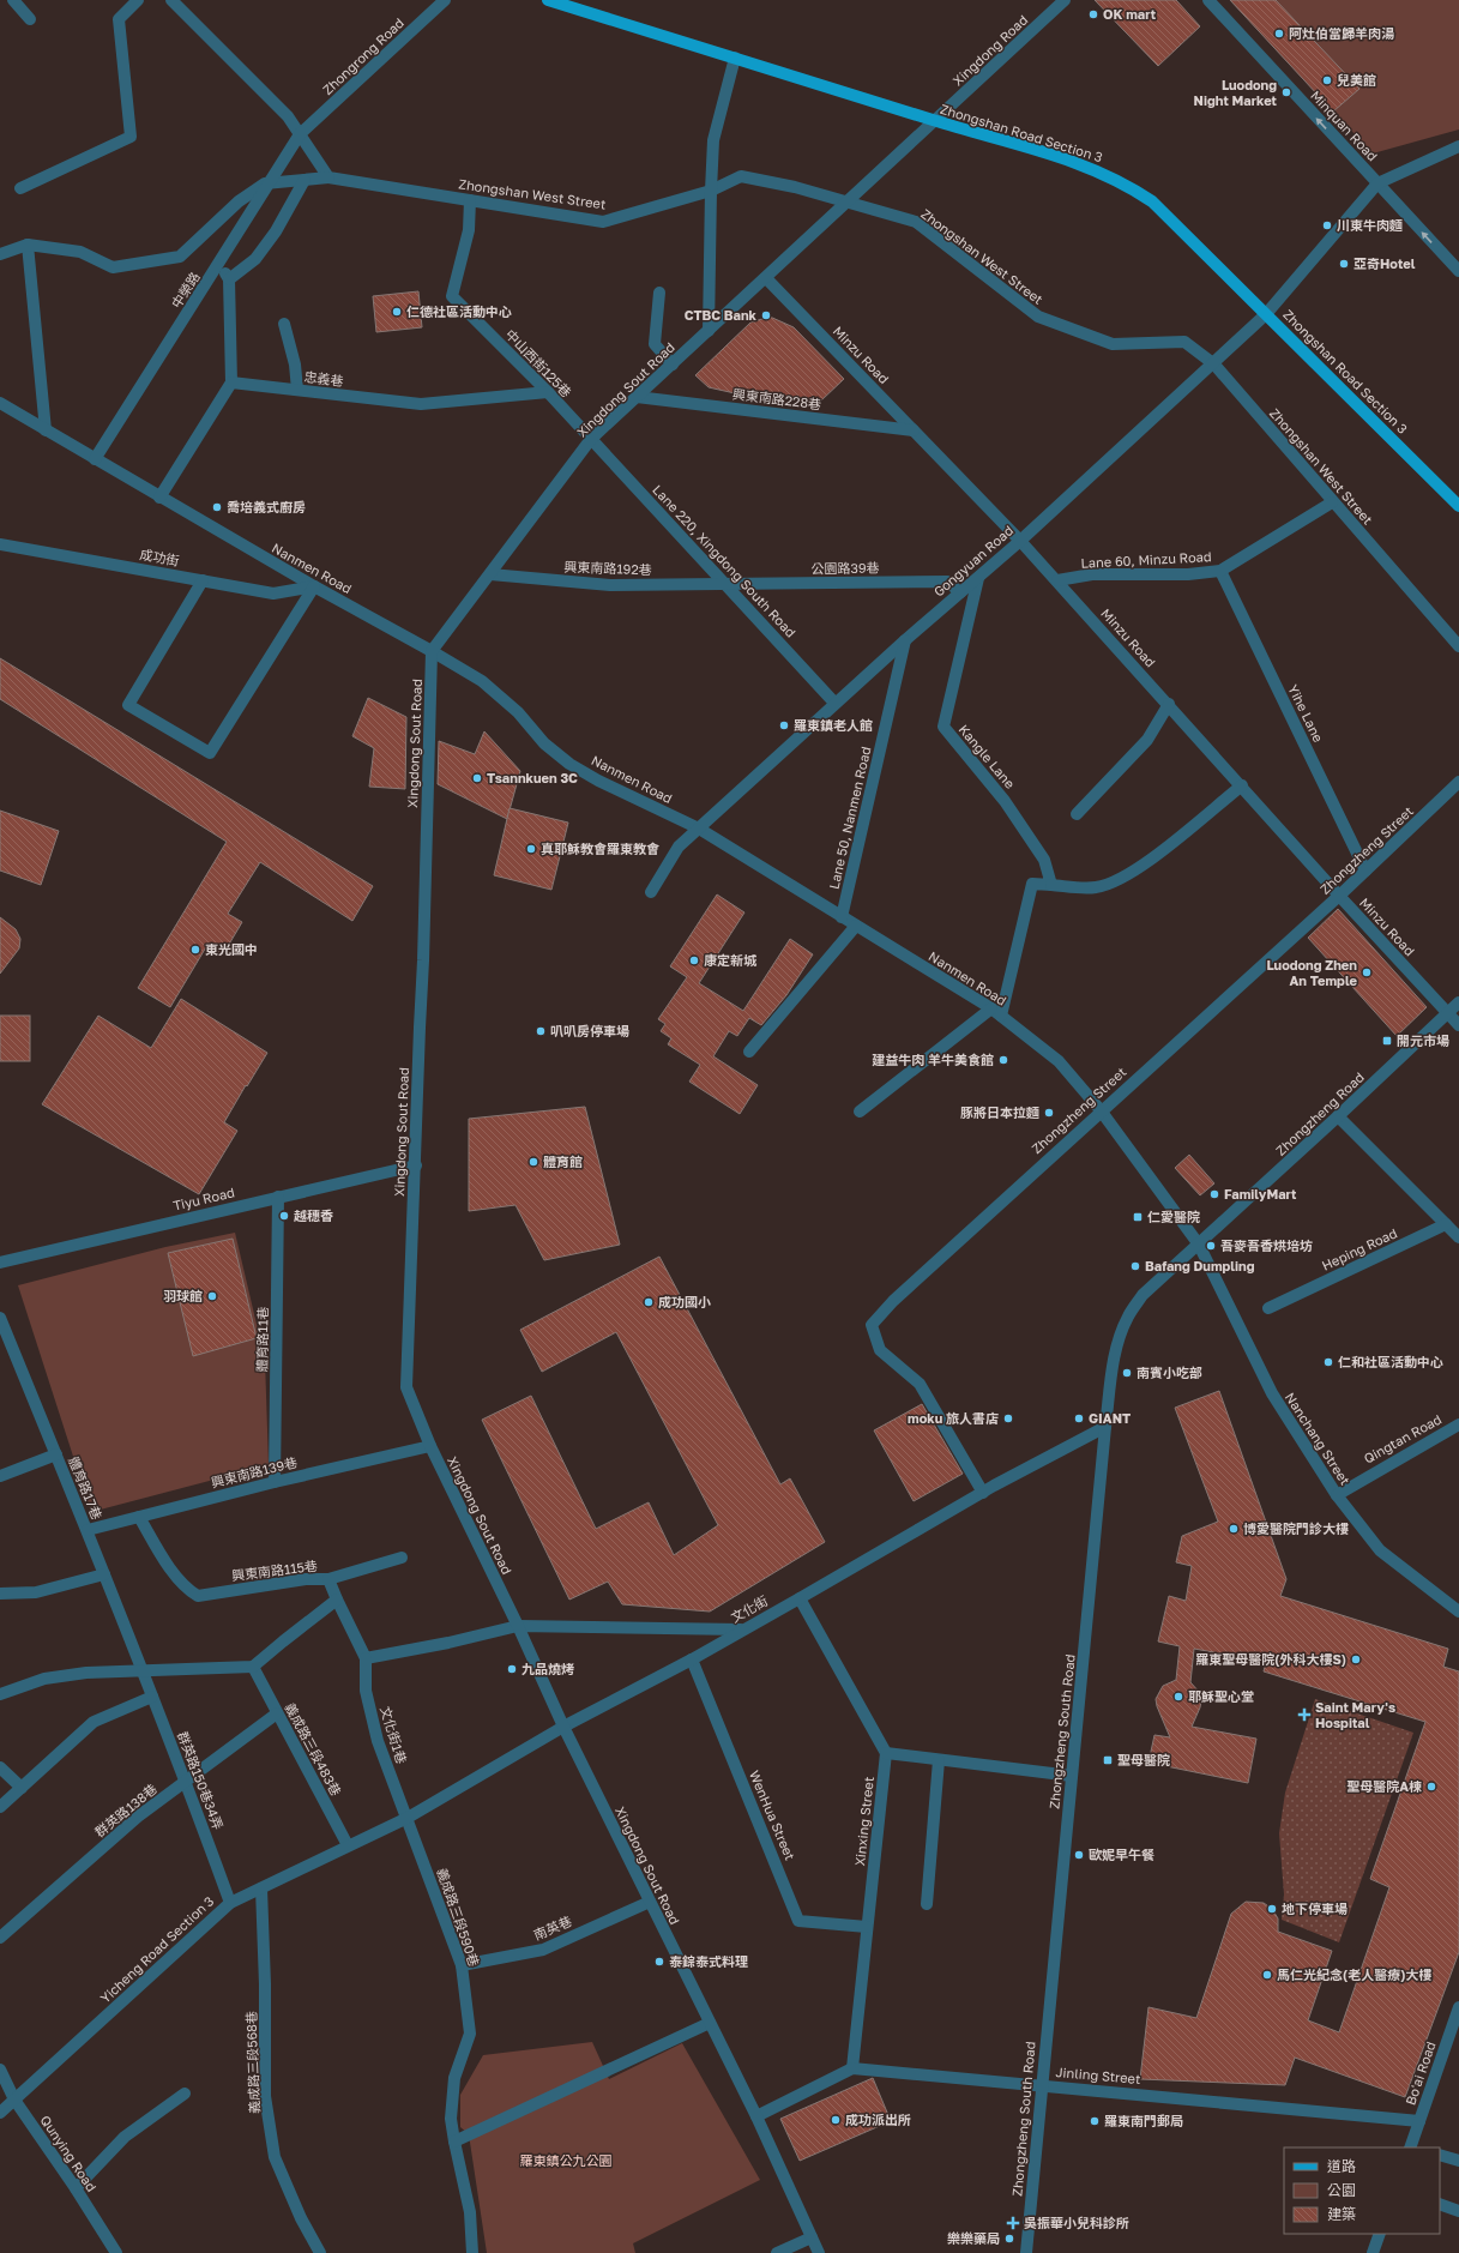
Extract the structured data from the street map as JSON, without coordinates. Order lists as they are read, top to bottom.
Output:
{
  "streets": {
    "main road": ["Zhongshan Road Section 3"],
    "street": [
      "Xingdong Road",
      "Zhongrong Road",
      "Minquan Road",
      "Zhongshan West Street",
      "中榮路",
      "Minzu Road",
      "中山西街125巷",
      "忠義巷",
      "Xingdong Sout Road",
      "興東南路228巷",
      "成功街",
      "Lane 60, Minzu Road",
      "Lane 220, Xingdong South Road",
      "Gongyuan Road",
      "Nanmen Road",
      "興東南路192巷",
      "公園路39巷",
      "Yihe Lane",
      "Kangle Lane",
      "Lane 50, Nanmen Road",
      "Zhongzheng Street",
      "Zhongzheng Road",
      "Tiyu Road",
      "Heping Road",
      "體育路11巷",
      "Nanchang Street",
      "Qingtan Road",
      "興東南路139巷",
      "體育路17巷",
      "興東南路115巷",
      "文化街",
      "Zhongzheng South Road",
      "文化街1巷",
      "義成路三段483巷",
      "群英路150巷34弄",
      "群英路138巷",
      "WenHua Street",
      "Xinxing Street",
      "義成路三段590巷",
      "南英巷",
      "Yicheng Road Section 3",
      "義成路三段568巷",
      "Bo'ai Road",
      "Jinling Street",
      "Qunying Road"
    ]
  },
  "crossings": [
    ["Xingdong Road", "Zhongshan Road Section 3"],
    ["Xingdong Road", "Xingdong Sout Road"],
    ["Zhongrong Road", "中榮路"],
    ["Minquan Road", "Gongyuan Road"],
    ["Zhongshan Road Section 3", "Xingdong Sout Road"],
    ["Zhongshan Road Section 3", "Gongyuan Road"],
    ["Zhongshan West Street", "中榮路"],
    ["Zhongshan West Street", "中山西街125巷"],
    ["Zhongshan West Street", "Xingdong Sout Road"],
    ["Zhongshan West Street", "Lane 60, Minzu Road"],
    ["Zhongshan West Street", "Gongyuan Road"],
    ["中榮路", "Nanmen Road"],
    ["Minzu Road", "Xingdong Sout Road"],
    ["Minzu Road", "興東南路228巷"],
    ["Minzu Road", "Lane 60, Minzu Road"],
    ["Minzu Road", "Gongyuan Road"],
    ["Minzu Road", "Zhongzheng Street"],
    ["Minzu Road", "Zhongzheng Road"],
    ["中山西街125巷", "忠義巷"],
    ["中山西街125巷", "Xingdong Sout Road"],
    ["中山西街125巷", "Lane 220, Xingdong South Road"],
    ["Xingdong Sout Road", "興東南路228巷"],
    ["Xingdong Sout Road", "Lane 220, Xingdong South Road"],
    ["Xingdong Sout Road", "Nanmen Road"],
    ["Xingdong Sout Road", "興東南路192巷"],
    ["Xingdong Sout Road", "Tiyu Road"],
    ["Xingdong Sout Road", "興東南路139巷"],
    ["Xingdong Sout Road", "文化街"],
    ["Xingdong Sout Road", "南英巷"],
    ["成功街", "Nanmen Road"],
    ["Lane 60, Minzu Road", "Yihe Lane"],
    ["Lane 220, Xingdong South Road", "Gongyuan Road"],
    ["Lane 220, Xingdong South Road", "興東南路192巷"],
    ["Lane 220, Xingdong South Road", "公園路39巷"],
    ["Gongyuan Road", "Nanmen Road"],
    ["Gongyuan Road", "公園路39巷"],
    ["Gongyuan Road", "Kangle Lane"],
    ["Gongyuan Road", "Lane 50, Nanmen Road"],
    ["Nanmen Road", "Lane 50, Nanmen Road"],
    ["Nanmen Road", "Zhongzheng Street"],
    ["Nanmen Road", "Zhongzheng Road"],
    ["Nanmen Road", "Nanchang Street"],
    ["Nanmen Road", "Zhongzheng South Road"],
    ["興東南路192巷", "公園路39巷"],
    ["Yihe Lane", "Zhongzheng Street"],
    ["Zhongzheng Street", "文化街"],
    ["Zhongzheng Road", "Nanchang Street"],
    ["Zhongzheng Road", "Zhongzheng South Road"],
    ["Tiyu Road", "體育路11巷"],
    ["體育路11巷", "興東南路139巷"],
    ["Nanchang Street", "Qingtan Road"],
    ["Nanchang Street", "Zhongzheng South Road"],
    ["興東南路139巷", "體育路17巷"],
    ["興東南路139巷", "興東南路115巷"],
    ["體育路17巷", "群英路150巷34弄"],
    ["興東南路115巷", "文化街1巷"],
    ["文化街", "Zhongzheng South Road"],
    ["文化街", "文化街1巷"],
    ["文化街", "WenHua Street"],
    ["文化街", "義成路三段590巷"],
    ["文化街", "Yicheng Road Section 3"],
    ["Zhongzheng South Road", "Jinling Street"],
    ["文化街1巷", "義成路三段590巷"],
    ["文化街1巷", "Yicheng Road Section 3"],
    ["義成路三段483巷", "群英路138巷"],
    ["義成路三段483巷", "Yicheng Road Section 3"],
    ["群英路150巷34弄", "群英路138巷"],
    ["群英路150巷34弄", "Yicheng Road Section 3"],
    ["WenHua Street", "Xinxing Street"],
    ["Xinxing Street", "Jinling Street"],
    ["義成路三段590巷", "南英巷"],
    ["義成路三段590巷", "Yicheng Road Section 3"],
    ["Yicheng Road Section 3", "義成路三段568巷"],
    ["Yicheng Road Section 3", "Qunying Road"],
    ["Bo'ai Road", "Jinling Street"]
  ],
  "one_way": ["Minquan Road"],
  "parks": ["羅東鎮公九公園"],
  "places": {
    "other": [
      "OK mart",
      "阿灶伯當歸羊肉湯",
      "兒美館",
      "Luodong Night Market",
      "川東牛肉麵",
      "亞奇Hotel",
      "仁德社區活動中心",
      "CTBC Bank",
      "喬培義式廚房",
      "羅東鎮老人館",
      "Tsannkuen 3C",
      "真耶穌教會羅東教會",
      "東光國中",
      "康定新城",
      "Luodong Zhen An Temple",
      "叭叭房停車場",
      "建益牛肉 羊牛美食館",
      "豚將日本拉麵",
      "體育館",
      "FamilyMart",
      "越穗香",
      "吾麥吾香烘培坊",
      "Bafang Dumpling",
      "羽球館",
      "成功國小",
      "仁和社區活動中心",
      "南賓小吃部",
      "moku 旅人書店",
      "GIANT",
      "博愛醫院門診大樓",
      "羅東聖母醫院(外科大樓S)",
      "九品燒烤",
      "耶穌聖心堂",
      "聖母醫院A棟",
      "歐妮早午餐",
      "地下停車場",
      "泰錝泰式料理",
      "馬仁光紀念(老人醫療)大樓",
      "成功派出所",
      "羅東南門郵局",
      "樂樂藥局"
    ],
    "transit": ["開元市場", "仁愛醫院", "聖母醫院"],
    "health": ["Saint Mary's Hospital", "吳振華小兒科診所"]
  },
  "legend": ["道路", "公園", "建築"]
}
